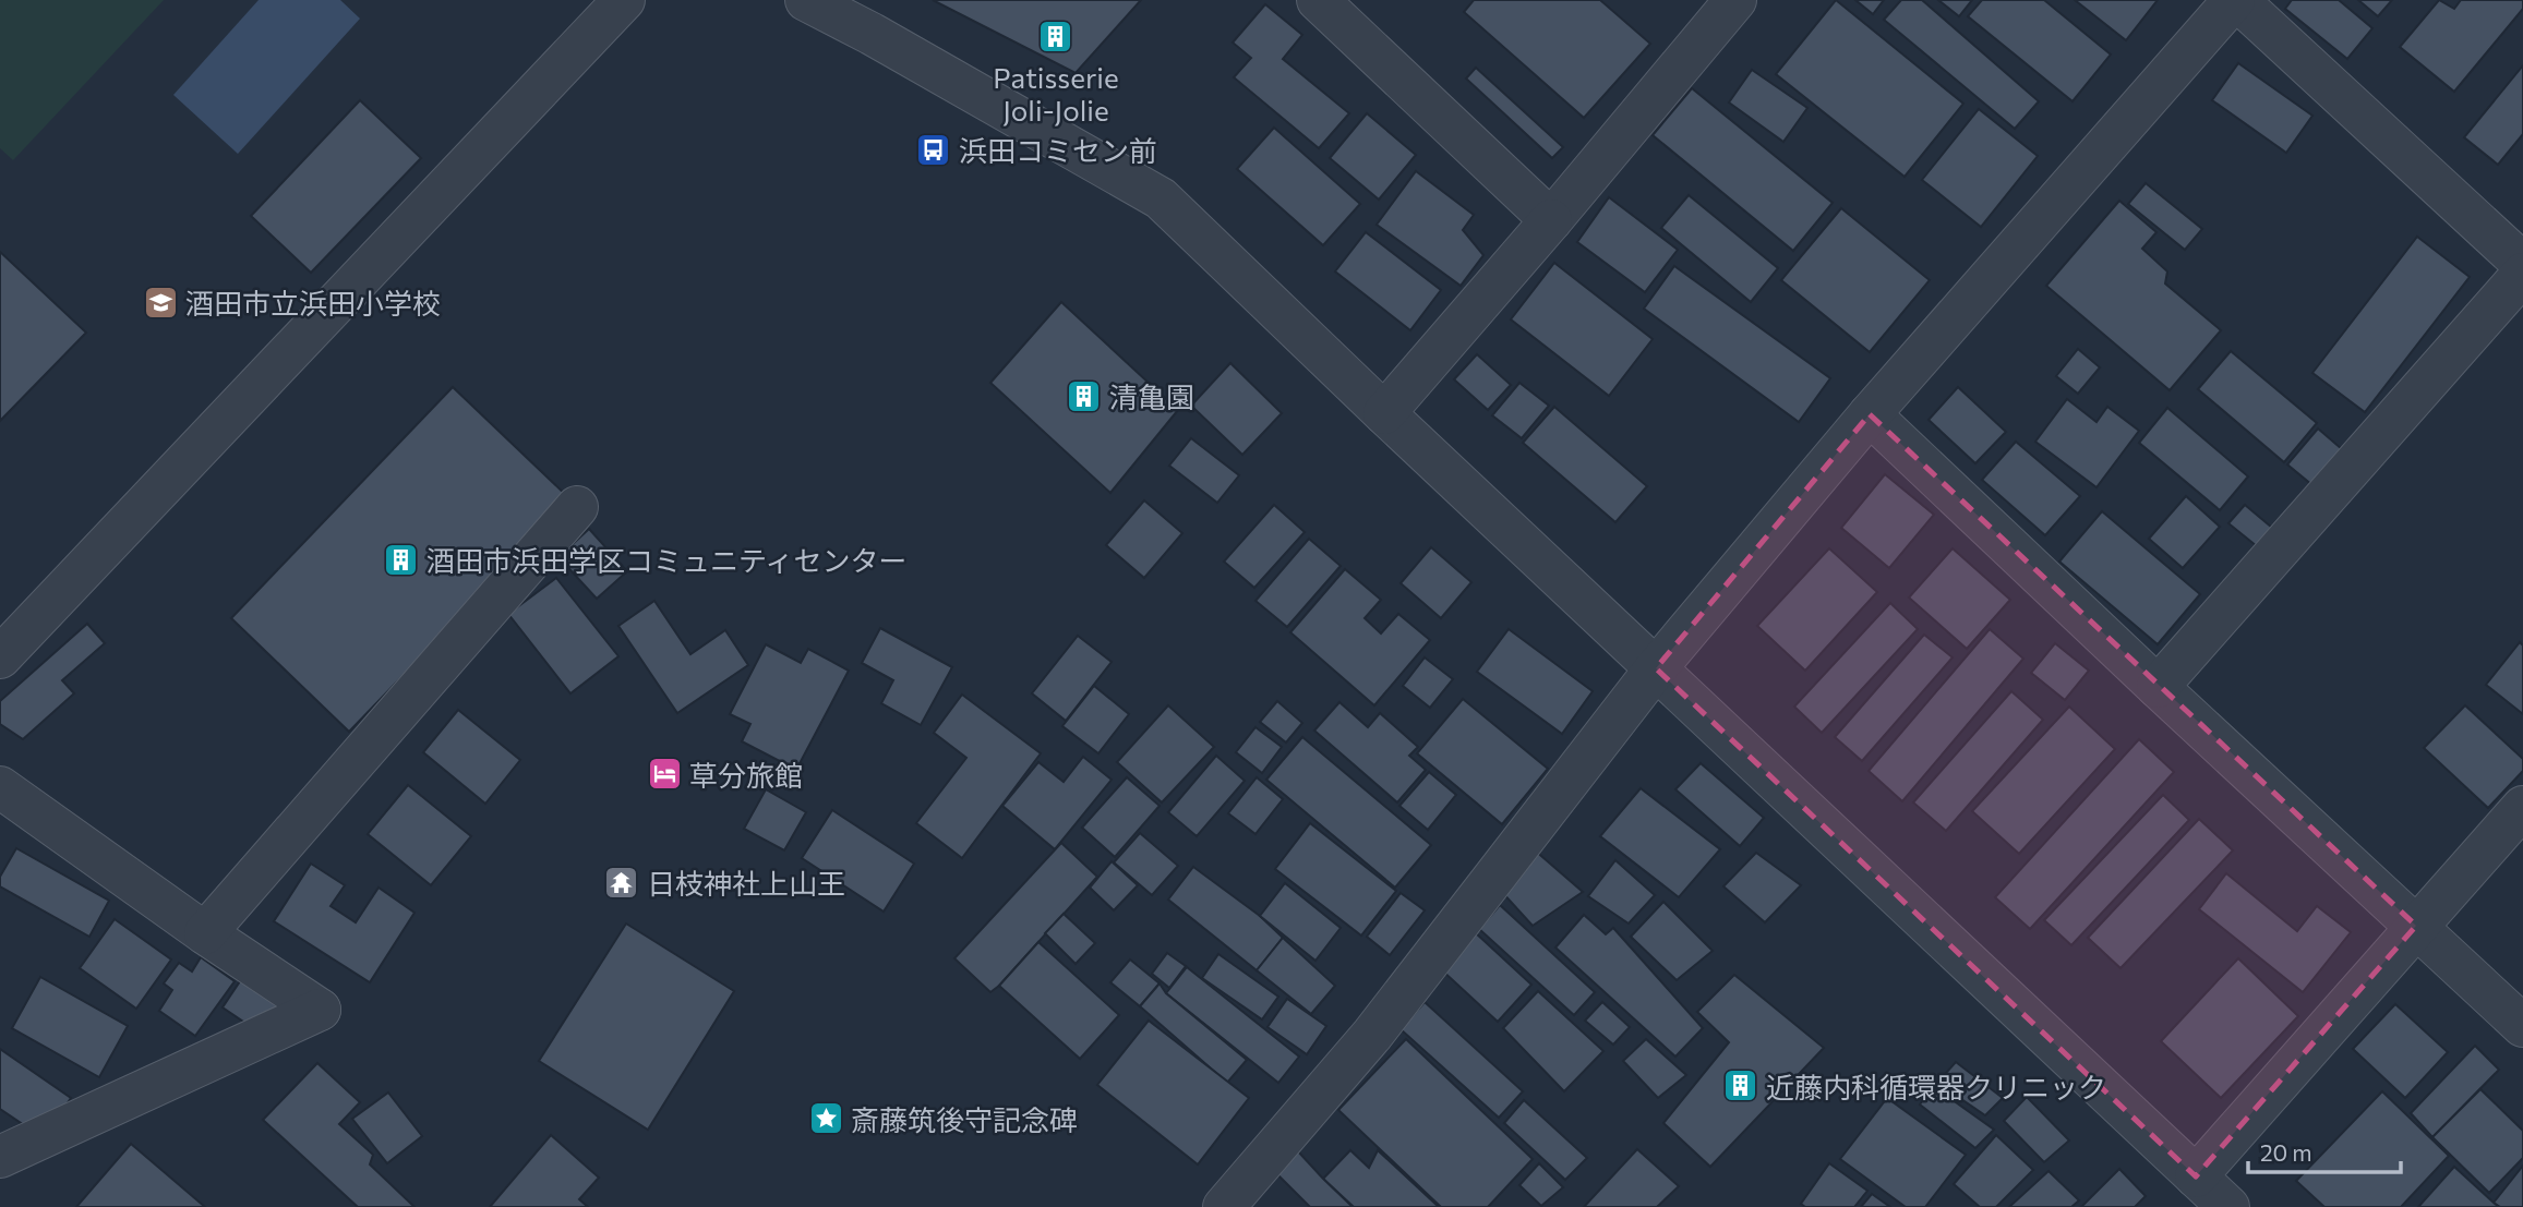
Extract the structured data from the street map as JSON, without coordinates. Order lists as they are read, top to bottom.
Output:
{
  "places": {
    "building": [
      "Patisserie Joli-Jolie",
      "清亀園",
      "酒田市浜田学区コミュニティセンター",
      "近藤内科循環器クリニック"
    ],
    "bus stop": ["浜田コミセン前"],
    "school or university": ["酒田市立浜田小学校"],
    "hotel": ["草分旅館"],
    "temple": ["日枝神社上山王"],
    "place": ["斎藤筑後守記念碑"]
  },
  "scale_bar": "20 m"
}
